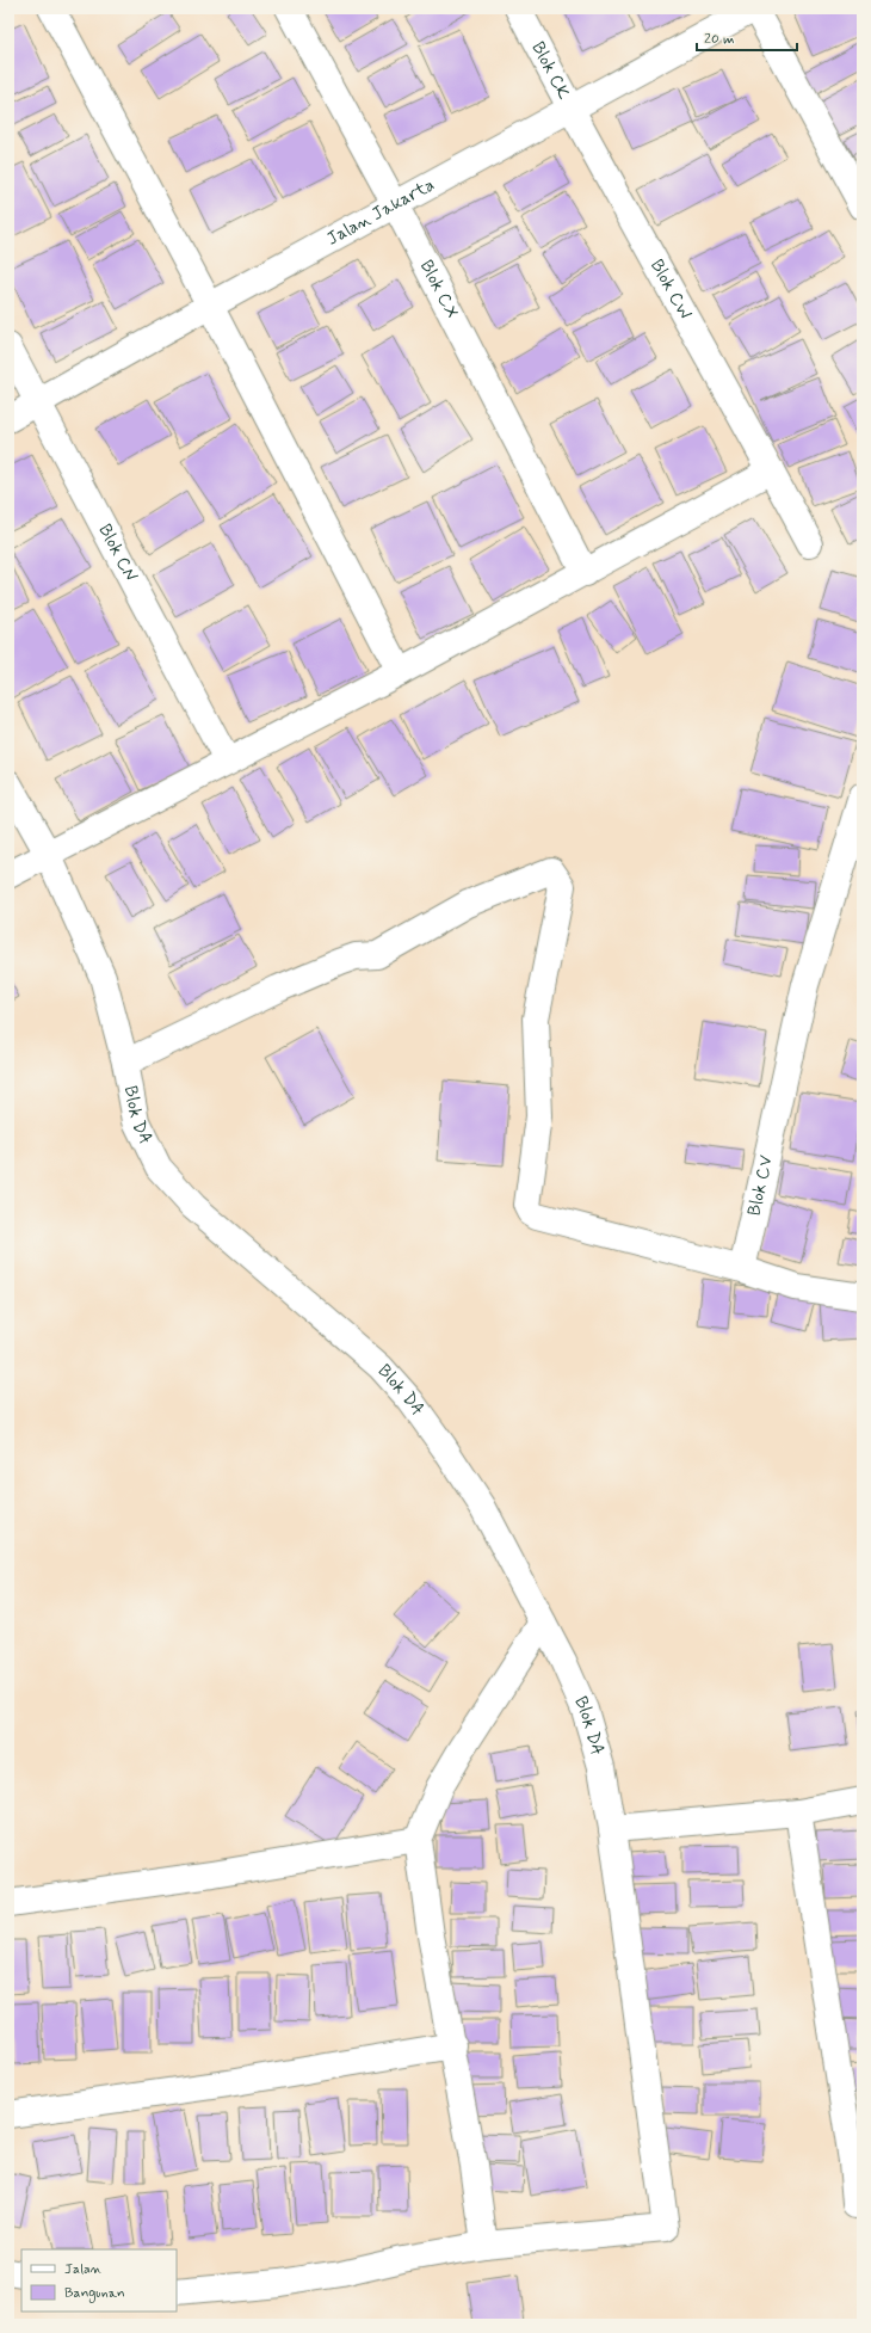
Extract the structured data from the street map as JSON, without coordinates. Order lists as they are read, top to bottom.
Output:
{
  "streets": {
    "street": [
      "Blok CK",
      "Jalan Jakarta",
      "Blok CX",
      "Blok CW",
      "Blok CN",
      "Blok DA",
      "Blok CV"
    ]
  },
  "crossings": [
    ["Blok CK", "Jalan Jakarta"],
    ["Blok CK", "Blok CW"],
    ["Jalan Jakarta", "Blok CX"],
    ["Jalan Jakarta", "Blok CW"],
    ["Jalan Jakarta", "Blok CN"]
  ],
  "legend": ["Jalan", "Bangunan"],
  "scale_bar": "20 m"
}
